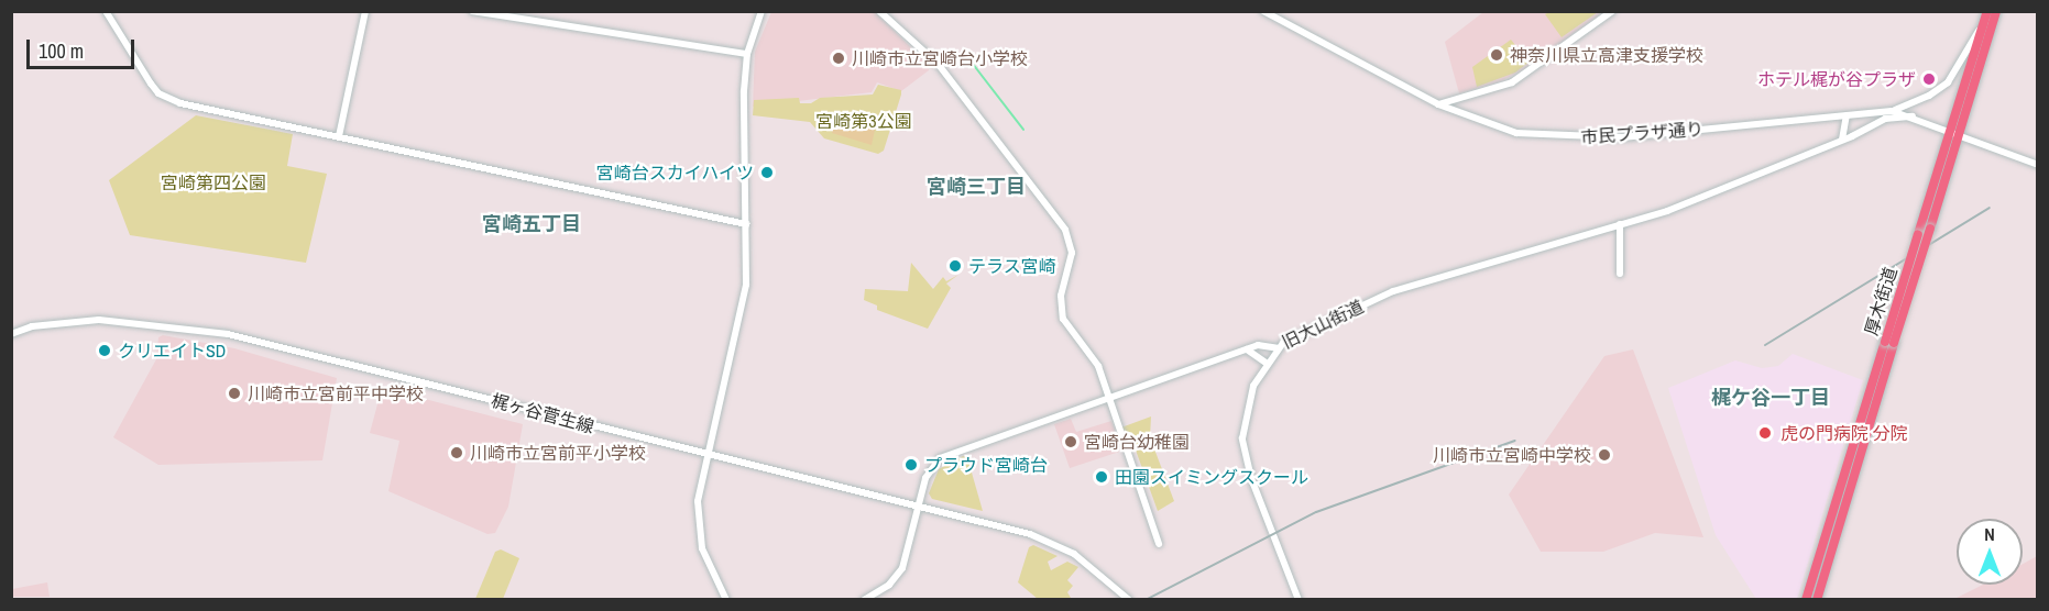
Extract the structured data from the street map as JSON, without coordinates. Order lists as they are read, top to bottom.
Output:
{
  "streets": {
    "highway": ["厚木街道"],
    "street": ["市民プラザ通り", "旧大山街道", "梶ヶ谷菅生線"]
  },
  "crossings": [
    ["市民プラザ通り", "厚木街道"],
    ["旧大山街道", "梶ヶ谷菅生線"]
  ],
  "districts": ["宮崎三丁目", "宮崎五丁目", "梶ケ谷一丁目"],
  "parks": ["宮崎第3公園", "宮崎第四公園"],
  "places": [
    "神奈川県立高津支援学校",
    "川崎市立宮崎台小学校",
    "ホテル梶が谷プラザ",
    "宮崎台スカイハイツ",
    "テラス宮崎",
    "クリエイトSD",
    "川崎市立宮前平中学校",
    "虎の門病院 分院",
    "宮崎台幼稚園",
    "川崎市立宮前平小学校",
    "川崎市立宮崎中学校",
    "プラウド宮崎台",
    "田園スイミングスクール"
  ],
  "scale_bar": "100 m",
  "north": "top"
}
